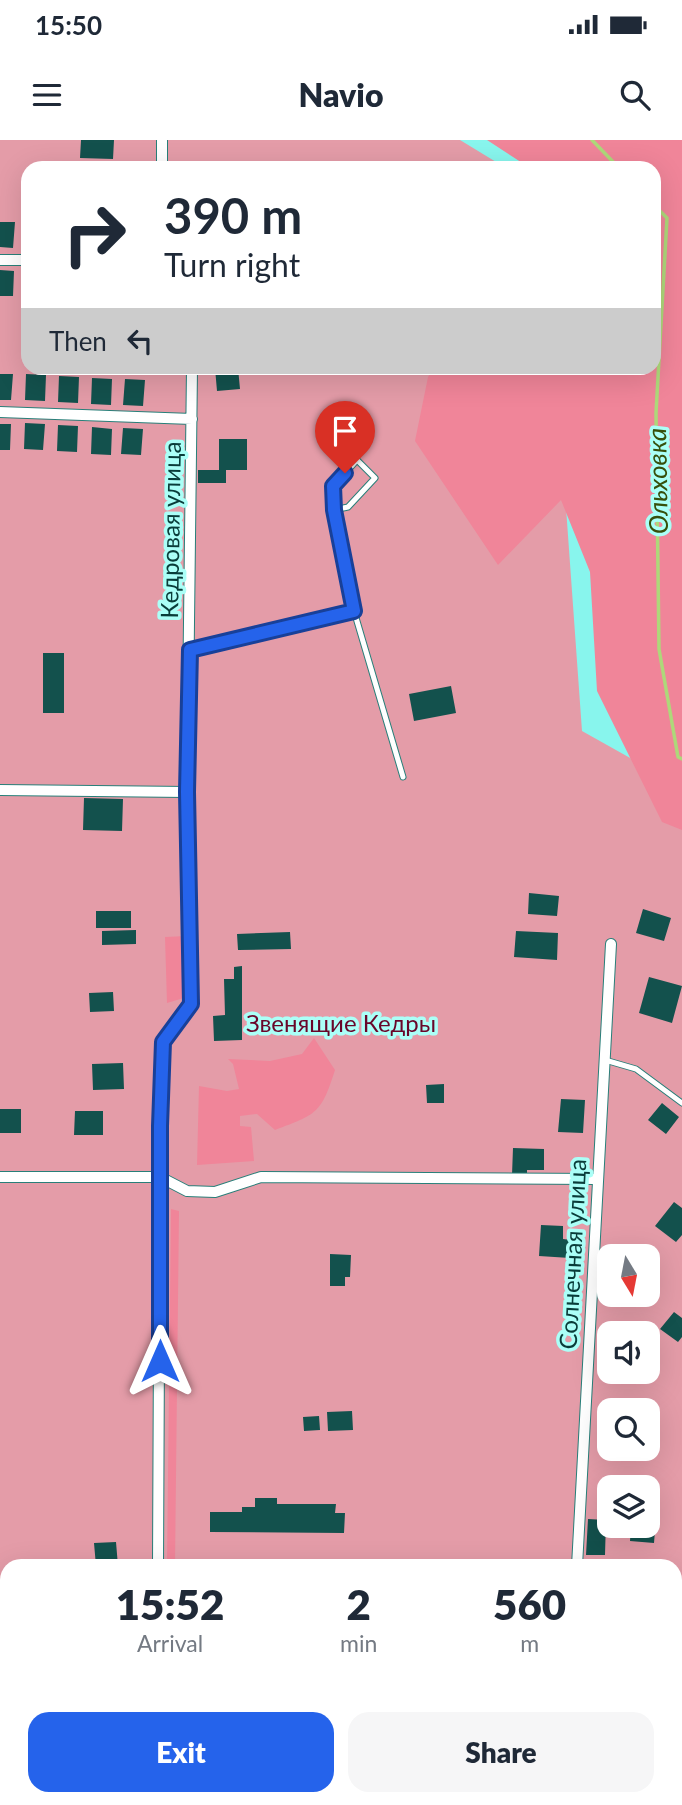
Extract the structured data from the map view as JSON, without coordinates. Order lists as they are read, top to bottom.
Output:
{
  "streets": {
    "street": ["Кедровая улица", "Солнечная улица"]
  },
  "water": ["Ольховка"],
  "parks": ["Звенящие Кедры"],
  "north": "bottom",
  "page": {
    "status": "15:50",
    "header": "Navio",
    "turn": ["390 m", "Turn right"],
    "then": "Then",
    "eta": [
      "15:52",
      "Arrival",
      "2",
      "min",
      "560",
      "m"
    ],
    "buttons": ["Exit", "Share"]
  }
}
